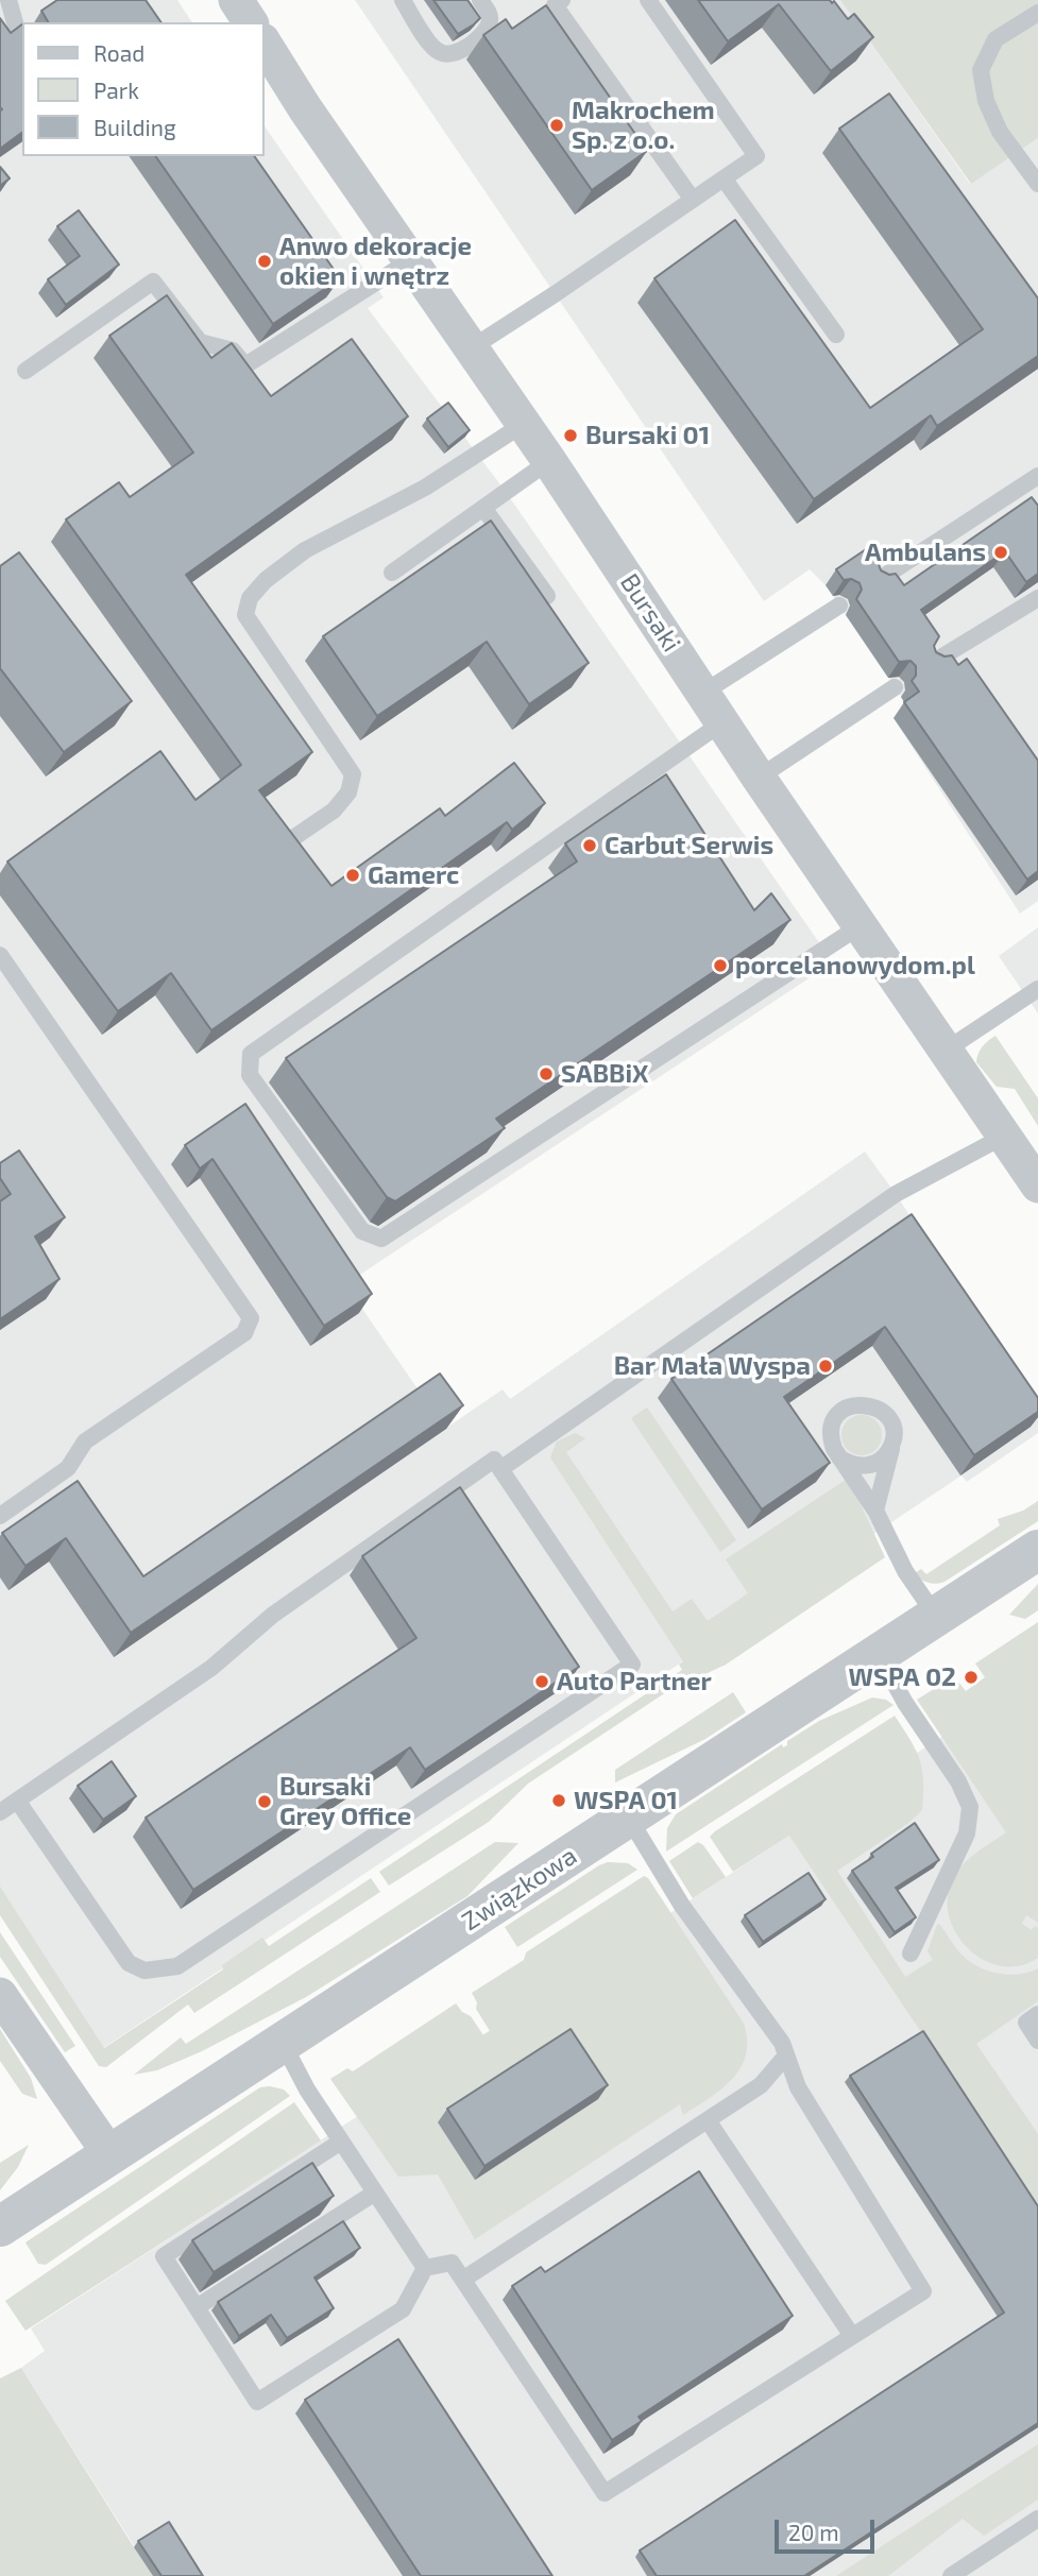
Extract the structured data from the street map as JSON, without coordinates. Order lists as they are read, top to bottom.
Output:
{
  "streets": {
    "street": ["Bursaki", "Związkowa"]
  },
  "places": [
    "Makrochem Sp. z o.o.",
    "Anwo dekoracje okien i wnętrz",
    "Bursaki 01",
    "Ambulans",
    "Carbut Serwis",
    "Gamerc",
    "porcelanowydom.pl",
    "SABBiX",
    "Bar Mała Wyspa",
    "WSPA 02",
    "Auto Partner",
    "WSPA 01",
    "Bursaki Grey Office"
  ],
  "legend": ["Road", "Park", "Building"],
  "scale_bar": "20 m"
}
